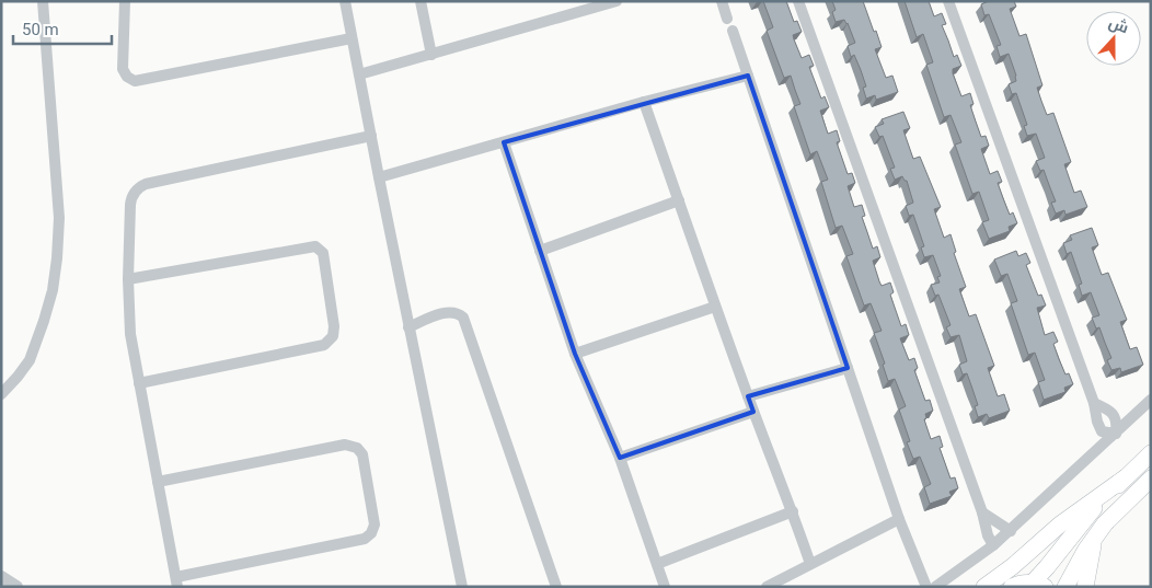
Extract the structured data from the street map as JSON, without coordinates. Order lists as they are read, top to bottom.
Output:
{
  "scale_bar": "50 m",
  "north": "top"
}
